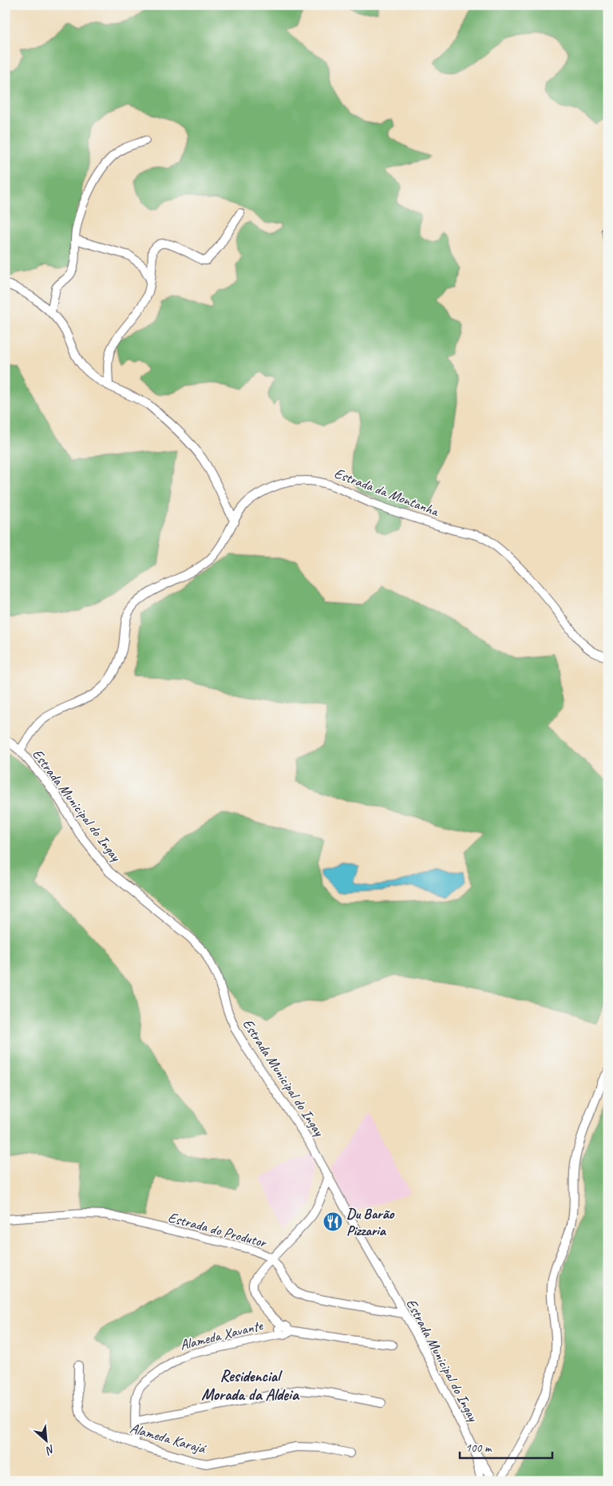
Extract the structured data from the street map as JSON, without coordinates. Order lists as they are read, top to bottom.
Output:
{
  "streets": {
    "street": [
      "Estrada da Montanha",
      "Estrada Municipal do Ingay",
      "Estrada do Produtor",
      "Alameda Xavante",
      "Alameda Karajá"
    ]
  },
  "crossings": [
    ["Estrada da Montanha", "Estrada Municipal do Ingay"],
    ["Estrada Municipal do Ingay", "Estrada do Produtor"],
    ["Alameda Xavante", "Alameda Karajá"]
  ],
  "districts": ["Residencial Morada da Aldeia"],
  "places": {
    "restaurant": ["Du Barão Pizzaria"]
  },
  "scale_bar": "100 m",
  "north": "bottom right"
}
